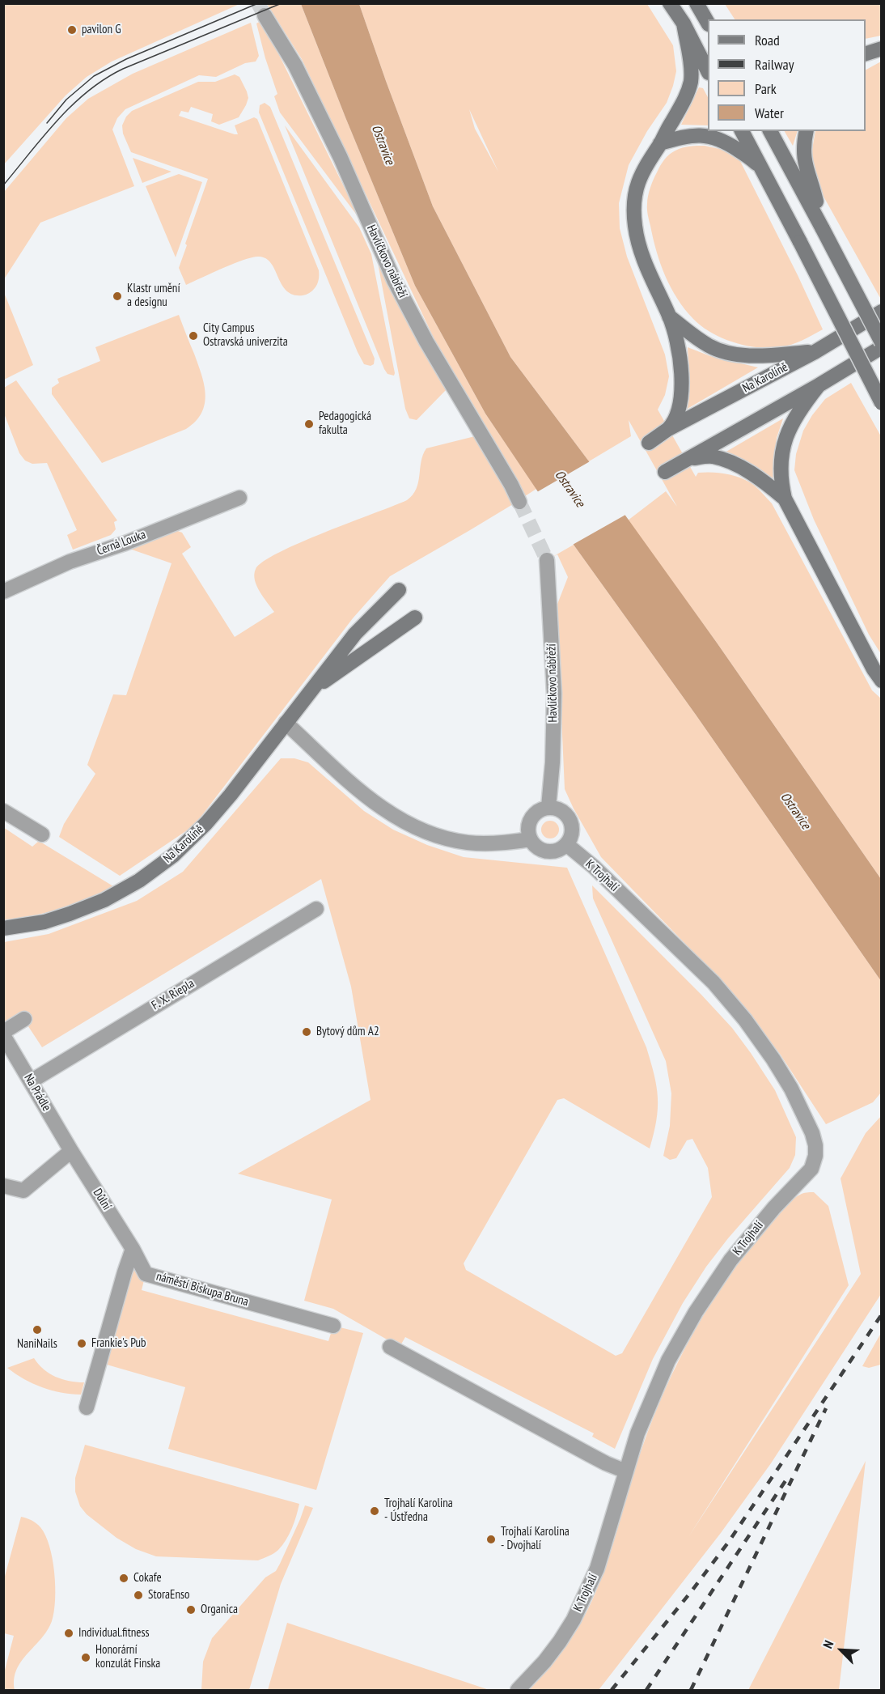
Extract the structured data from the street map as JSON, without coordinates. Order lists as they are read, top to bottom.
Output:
{
  "streets": {
    "main road": ["Na Karolíně"],
    "street": [
      "Havlíčkovo nábřeží",
      "Černá Louka",
      "K Trojhalí",
      "F. X. Riepla",
      "Na Prádle",
      "Důlní",
      "náměstí Biskupa Bruna"
    ]
  },
  "crossings": [
    ["Havlíčkovo nábřeží", "K Trojhalí"],
    ["F. X. Riepla", "Na Prádle"],
    ["Na Prádle", "Důlní"],
    ["Důlní", "náměstí Biskupa Bruna"]
  ],
  "water": ["Ostravice"],
  "places": [
    "pavilon G",
    "Klastr umění a designu",
    "City Campus Ostravská univerzita",
    "Pedagogická fakulta",
    "Bytový dům A2",
    "NaniNails",
    "Frankie's Pub",
    "Trojhalí Karolina - Ústředna",
    "Trojhalí Karolina - Dvojhalí",
    "Cokafe",
    "StoraEnso",
    "Organica",
    "Individual.fitness",
    "Honorární konzulát Finska"
  ],
  "legend": [
    "Road",
    "Railway",
    "Park",
    "Water"
  ],
  "north": "top left"
}
